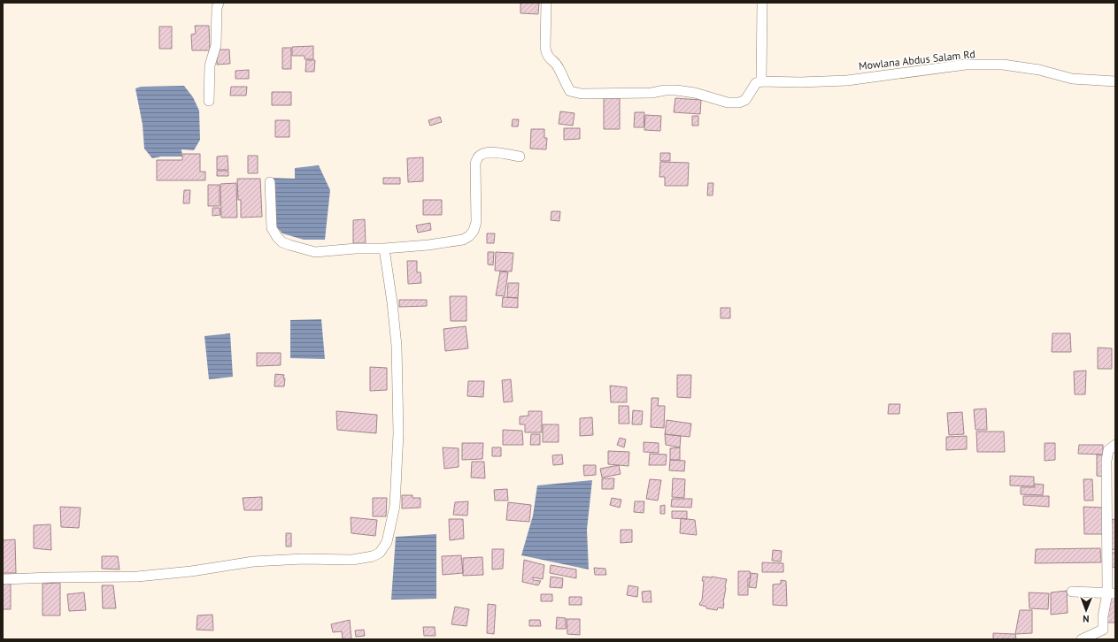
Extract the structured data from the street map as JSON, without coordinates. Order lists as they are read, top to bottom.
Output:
{
  "streets": {
    "street": ["Mowlana Abdus Salam Rd"]
  },
  "north": "bottom"
}
